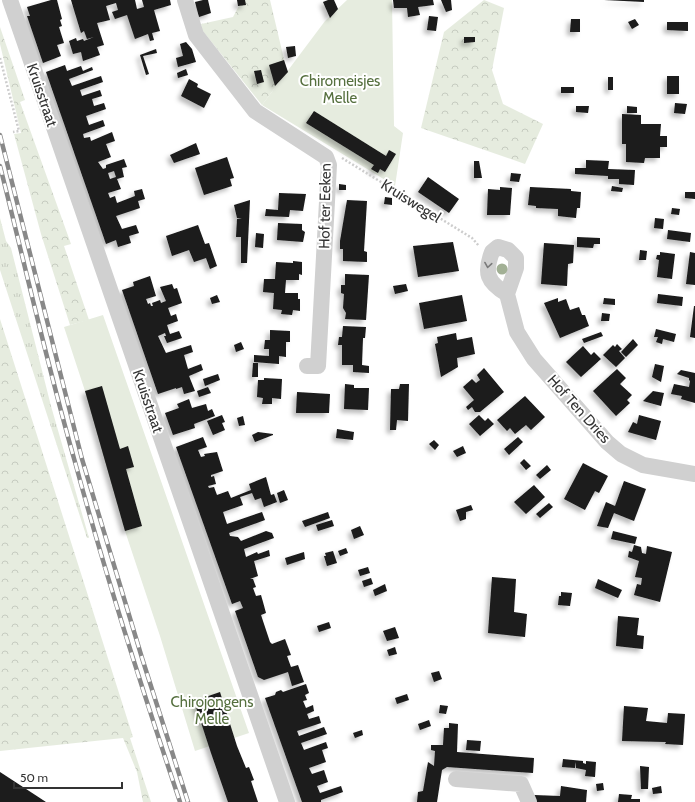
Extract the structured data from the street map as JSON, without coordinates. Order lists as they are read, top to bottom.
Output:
{
  "streets": {
    "street": ["Kruisstraat", "Hof ter Eeken", "Hof Ten Dries"],
    "path": ["Kruiswegel"]
  },
  "crossings": [
    ["Kruiswegel", "Hof ter Eeken"],
    ["Kruiswegel", "Hof Ten Dries"]
  ],
  "parks": ["Chiromeisjes Melle", "Chirojongens Melle"],
  "scale_bar": "50 m"
}
